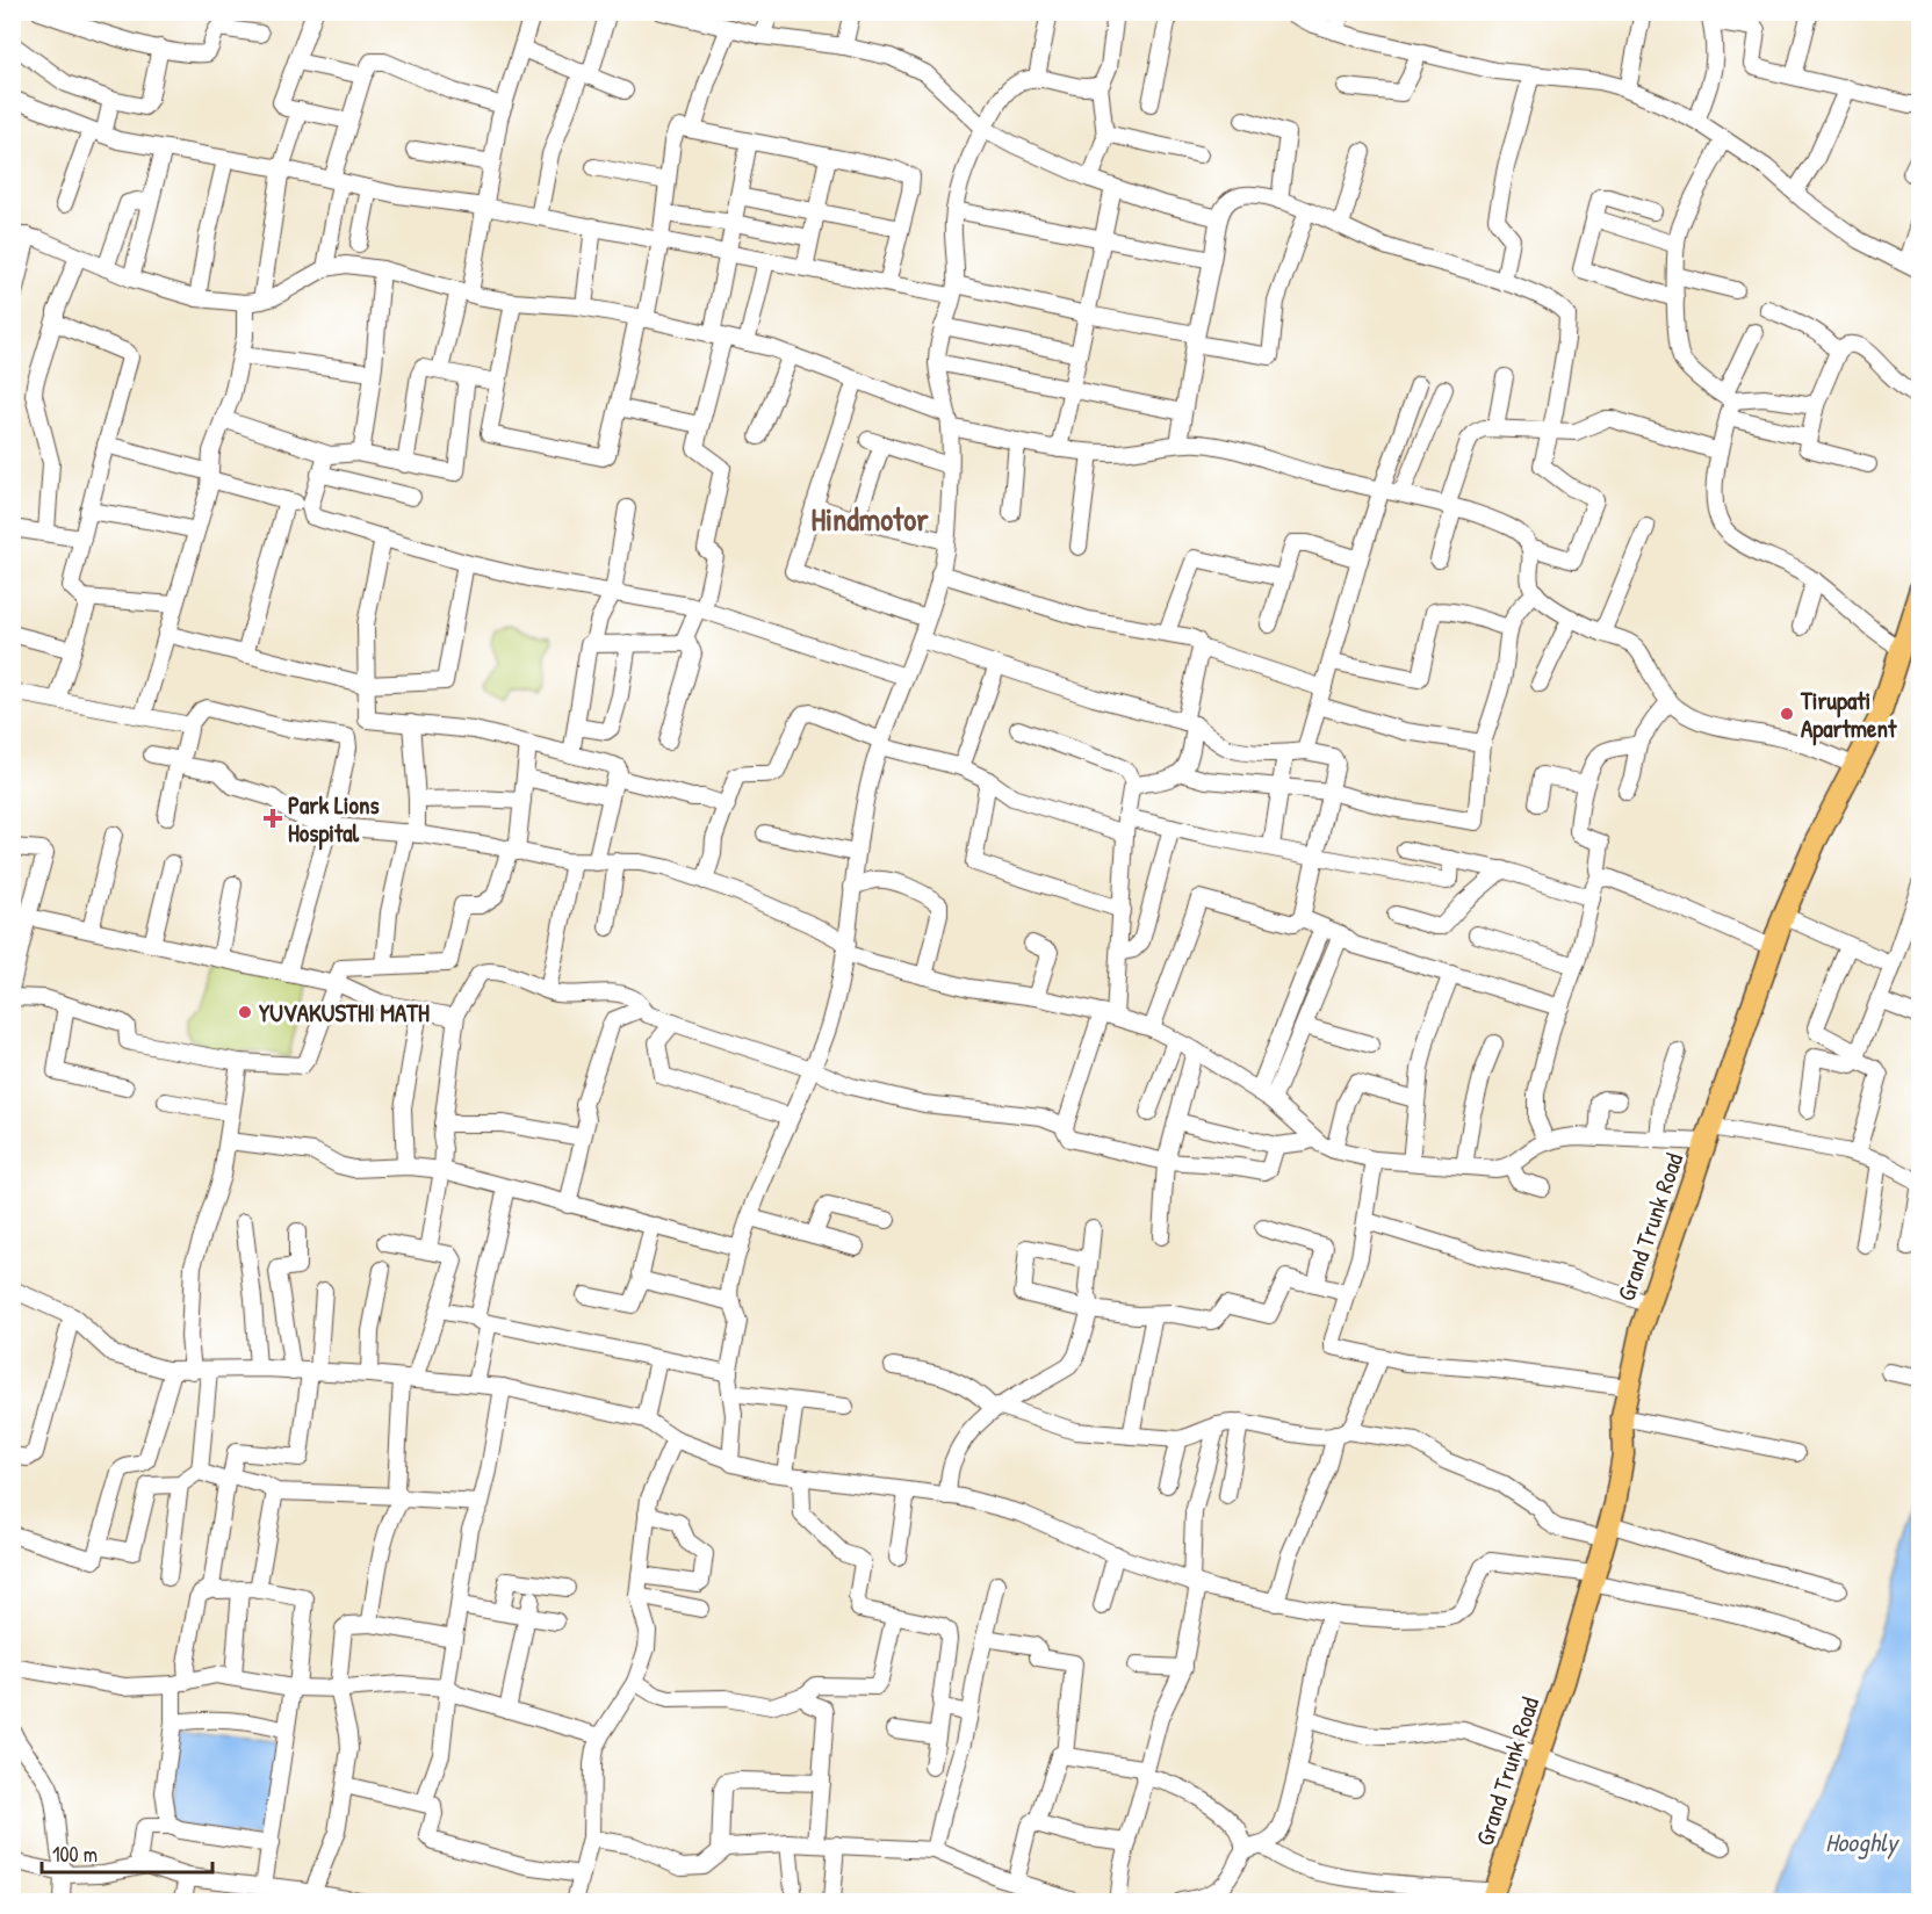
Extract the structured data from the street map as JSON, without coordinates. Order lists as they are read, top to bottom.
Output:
{
  "streets": {
    "main road": ["Grand Trunk Road"]
  },
  "districts": ["Hindmotor"],
  "water": ["Hooghly"],
  "places": {
    "other": ["Tirupati Apartment", "YUVAKUSTHI MATH"],
    "health": ["Park Lions Hospital"]
  },
  "scale_bar": "100 m"
}
